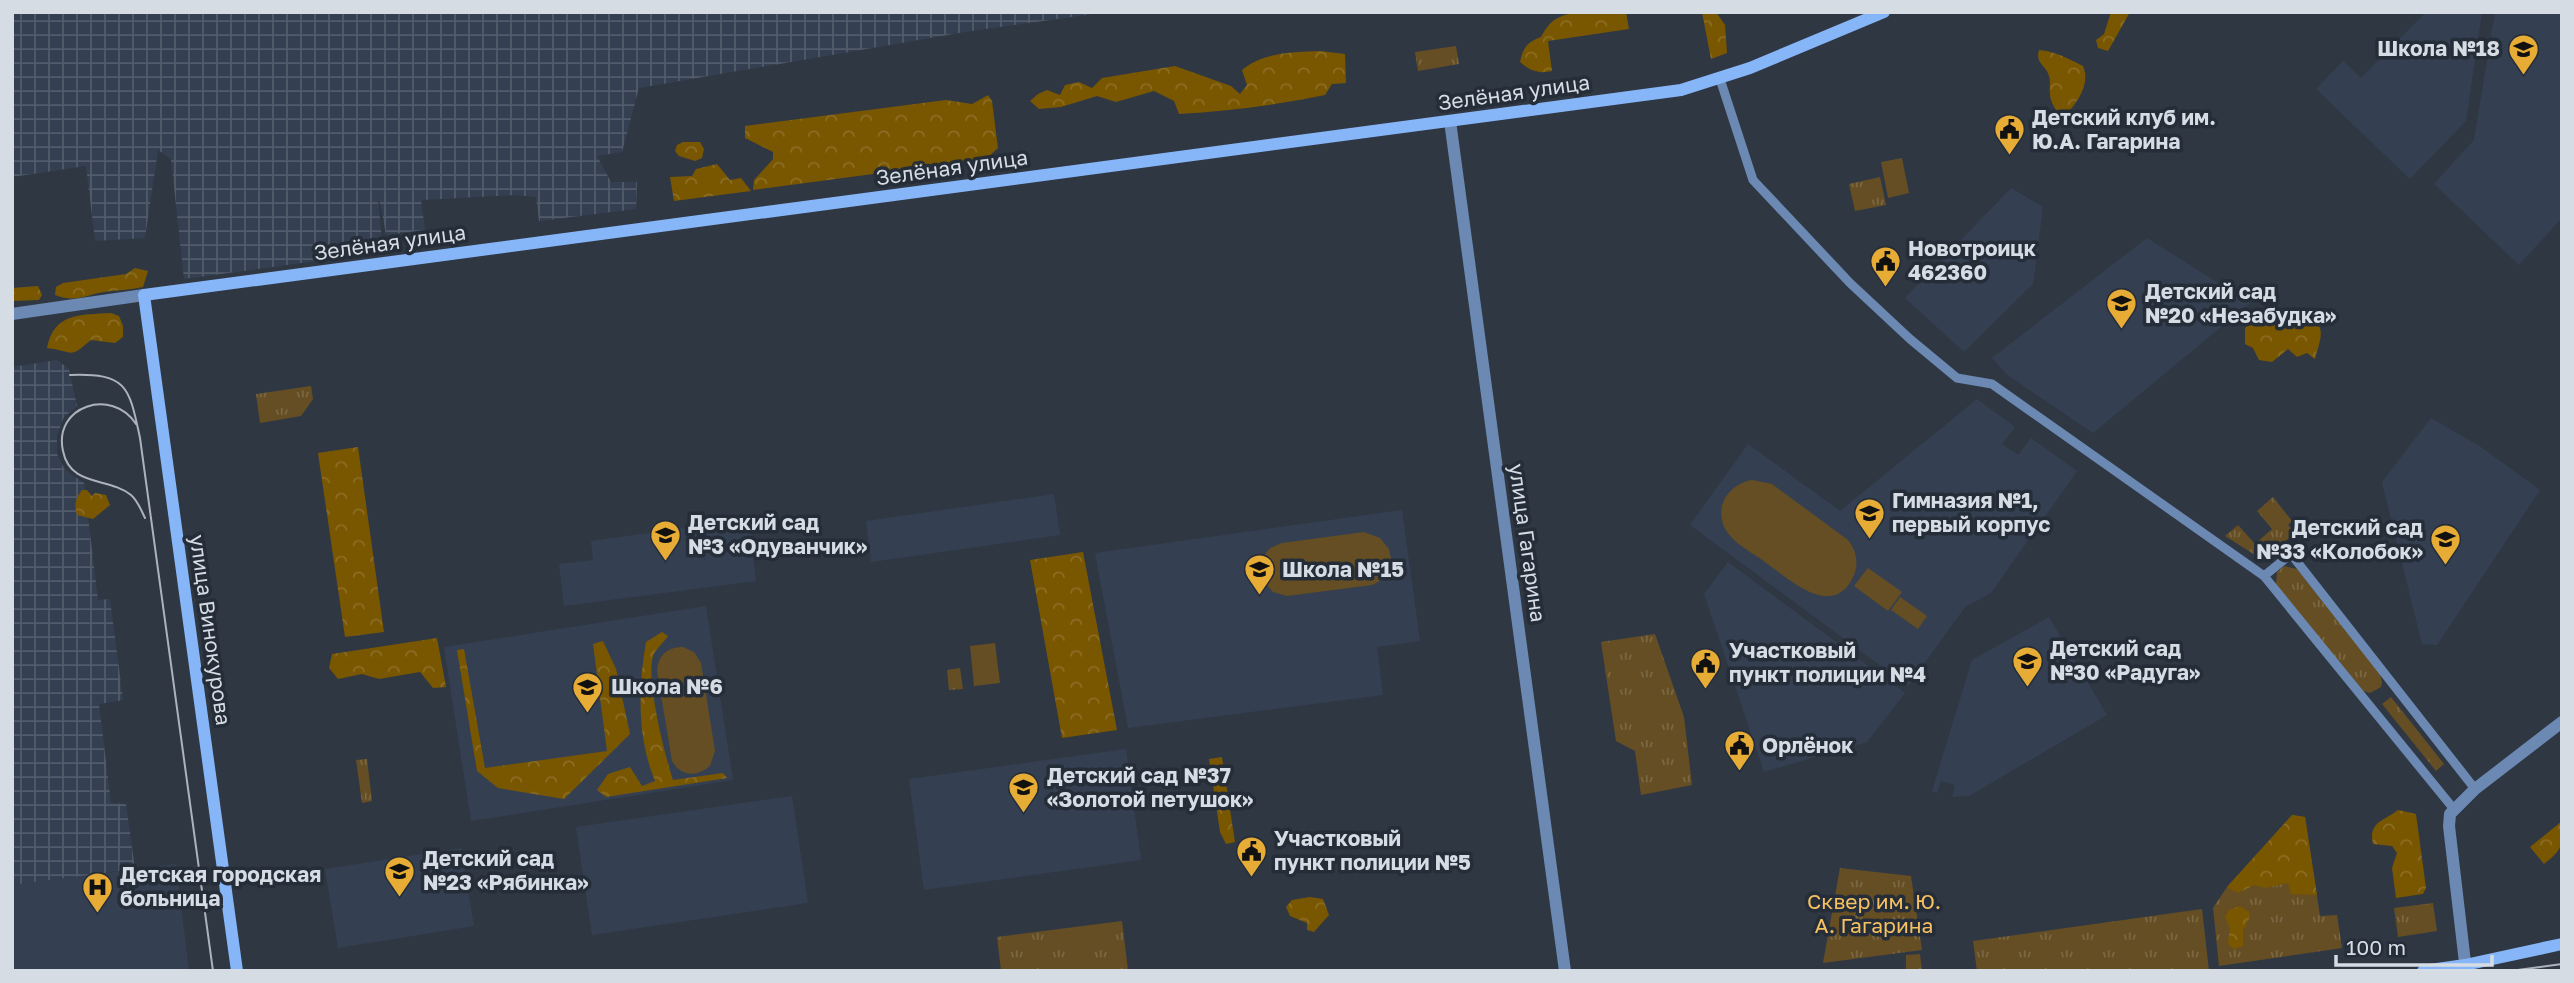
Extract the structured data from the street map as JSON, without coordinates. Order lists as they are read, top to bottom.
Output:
{
  "streets": {
    "main road": ["Зелёная улица", "улица Винокурова"],
    "street": ["улица Гагарина"]
  },
  "crossings": [
    ["Зелёная улица", "улица Гагарина"],
    ["Зелёная улица", "улица Винокурова"]
  ],
  "parks": ["Сквер им. Ю. А. Гагарина"],
  "places": {
    "school or university": [
      "Школа №18",
      "Детский сад №20 «Незабудка»",
      "Гимназия №1, первый корпус",
      "Детский сад №3 «Одуванчик»",
      "Детский сад №33 «Колобок»",
      "Школа №15",
      "Детский сад №30 «Радуга»",
      "Школа №6",
      "Детский сад №37 «Золотой петушок»",
      "Детский сад №23 «Рябинка»"
    ],
    "public building": [
      "Детский клуб им. Ю.А. Гагарина",
      "Новотроицк 462360",
      "Участковый пункт полиции №4",
      "Орлёнок",
      "Участковый пункт полиции №5"
    ],
    "hospital": ["Детская городская больница"]
  },
  "scale_bar": "100 m"
}
